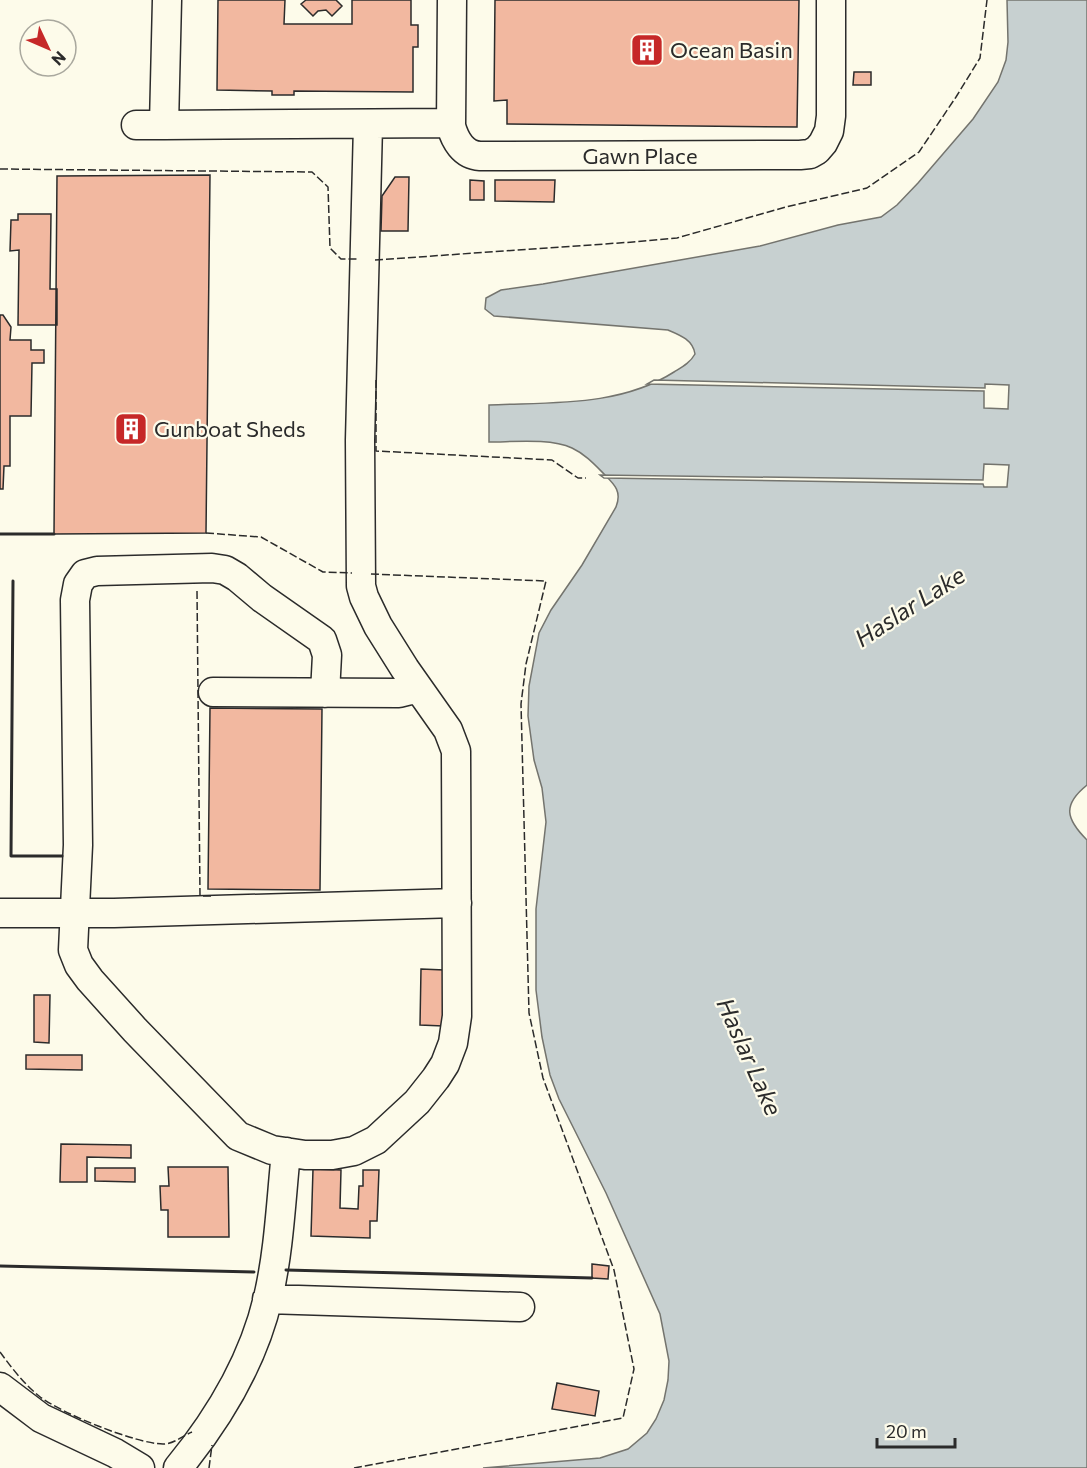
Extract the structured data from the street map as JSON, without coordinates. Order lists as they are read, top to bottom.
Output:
{
  "streets": {
    "street": ["Gawn Place"]
  },
  "water": ["Haslar Lake"],
  "places": {
    "building": ["Ocean Basin", "Gunboat Sheds"]
  },
  "scale_bar": "20 m",
  "north": "bottom right"
}
